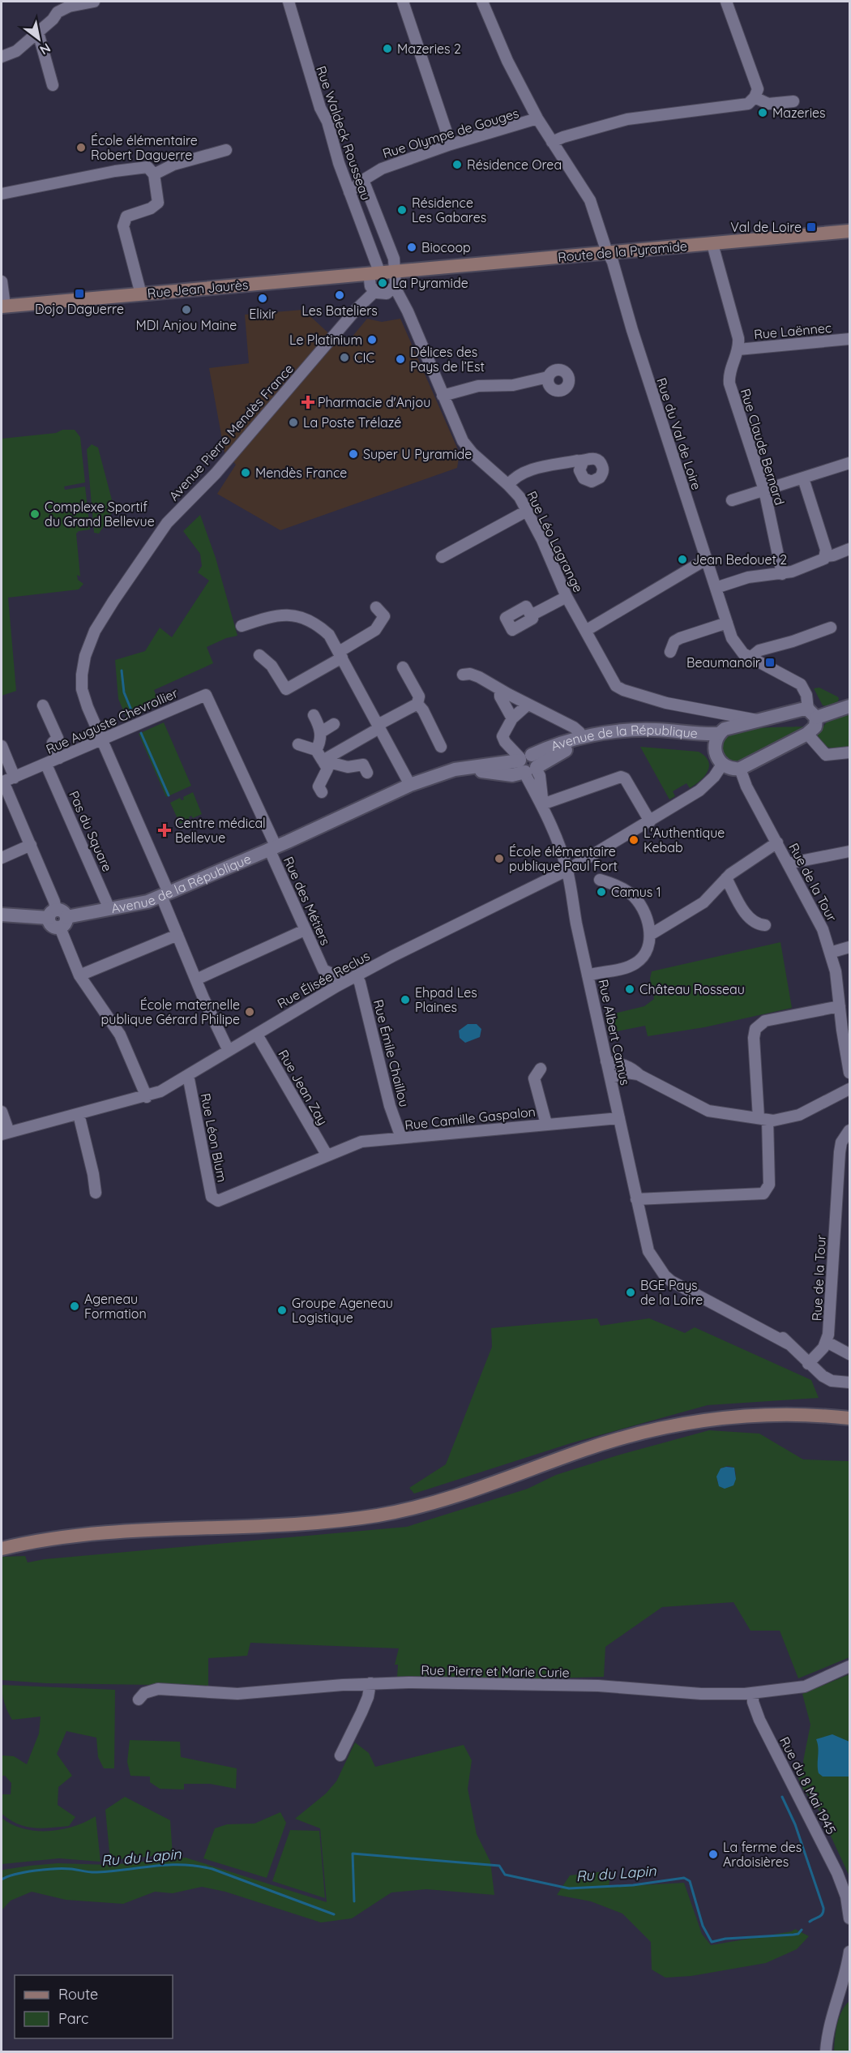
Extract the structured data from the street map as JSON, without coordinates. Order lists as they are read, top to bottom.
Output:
{
  "streets": {
    "main road": ["Route de la Pyramide", "Rue Jean Jaurès"],
    "street": [
      "Rue Waldeck Rousseau",
      "Rue Olympe de Gouges",
      "Rue Laënnec",
      "Avenue Pierre Mendès France",
      "Rue du Val de Loire",
      "Rue Claude Bernard",
      "Rue Léo Lagrange",
      "Rue Auguste Chevrollier",
      "Avenue de la République",
      "Pas du Square",
      "Rue de la Tour",
      "Rue des Métiers",
      "Rue Élisée Reclus",
      "Rue Albert Camus",
      "Rue Émile Chaillou",
      "Rue Jean Zay",
      "Rue Camille Gaspalon",
      "Rue Léon Blum",
      "Rue Pierre et Marie Curie",
      "Rue du 8 Mai 1945"
    ]
  },
  "crossings": [
    ["Rue Waldeck Rousseau", "Rue Olympe de Gouges"],
    ["Rue Waldeck Rousseau", "Route de la Pyramide"],
    ["Rue Waldeck Rousseau", "Rue Jean Jaurès"],
    ["Rue Waldeck Rousseau", "Avenue Pierre Mendès France"],
    ["Rue Waldeck Rousseau", "Rue Léo Lagrange"],
    ["Rue Olympe de Gouges", "Rue du Val de Loire"],
    ["Route de la Pyramide", "Rue Jean Jaurès"],
    ["Route de la Pyramide", "Avenue Pierre Mendès France"],
    ["Route de la Pyramide", "Rue du Val de Loire"],
    ["Route de la Pyramide", "Rue Claude Bernard"],
    ["Route de la Pyramide", "Rue Léo Lagrange"],
    ["Rue Jean Jaurès", "Avenue Pierre Mendès France"],
    ["Rue Jean Jaurès", "Rue Léo Lagrange"],
    ["Rue Laënnec", "Rue Claude Bernard"],
    ["Avenue Pierre Mendès France", "Rue Léo Lagrange"],
    ["Avenue Pierre Mendès France", "Rue Auguste Chevrollier"],
    ["Avenue Pierre Mendès France", "Avenue de la République"],
    ["Avenue Pierre Mendès France", "Rue Élisée Reclus"],
    ["Rue Auguste Chevrollier", "Avenue de la République"],
    ["Rue Auguste Chevrollier", "Pas du Square"],
    ["Rue Auguste Chevrollier", "Rue des Métiers"],
    ["Avenue de la République", "Pas du Square"],
    ["Avenue de la République", "Rue des Métiers"],
    ["Avenue de la République", "Rue Albert Camus"],
    ["Rue des Métiers", "Rue Élisée Reclus"],
    ["Rue Élisée Reclus", "Rue Albert Camus"],
    ["Rue Élisée Reclus", "Rue Émile Chaillou"],
    ["Rue Élisée Reclus", "Rue Jean Zay"],
    ["Rue Élisée Reclus", "Rue Léon Blum"],
    ["Rue Albert Camus", "Rue Camille Gaspalon"],
    ["Rue Émile Chaillou", "Rue Camille Gaspalon"],
    ["Rue Jean Zay", "Rue Camille Gaspalon"],
    ["Rue Jean Zay", "Rue Léon Blum"],
    ["Rue Camille Gaspalon", "Rue Léon Blum"],
    ["Rue Pierre et Marie Curie", "Rue du 8 Mai 1945"]
  ],
  "water": ["Ru du Lapin"],
  "places": {
    "other": [
      "Mazeries 2",
      "Mazeries",
      "École élémentaire Robert Daguerre",
      "Résidence Orea",
      "Résidence Les Gabares",
      "Biocoop",
      "La Pyramide",
      "Les Bateliers",
      "Elixir",
      "MDI Anjou Maine",
      "Le Platinium",
      "CIC",
      "Délices des Pays de l’Est",
      "La Poste Trélazé",
      "Super U Pyramide",
      "Mendès France",
      "Complexe Sportif du Grand Bellevue",
      "Jean Bedouet 2",
      "L'Authentique Kebab",
      "École élémentaire publique Paul Fort",
      "Camus 1",
      "Château Rosseau",
      "Ehpad Les Plaines",
      "École maternelle publique Gérard Philipe",
      "BGE Pays de la Loire",
      "Ageneau Formation",
      "Groupe Ageneau Logistique",
      "La ferme des Ardoisières"
    ],
    "transit": ["Val de Loire", "Dojo Daguerre", "Beaumanoir"],
    "health": ["Pharmacie d'Anjou", "Centre médical Bellevue"]
  },
  "legend": ["Route", "Parc"],
  "north": "bottom right"
}
